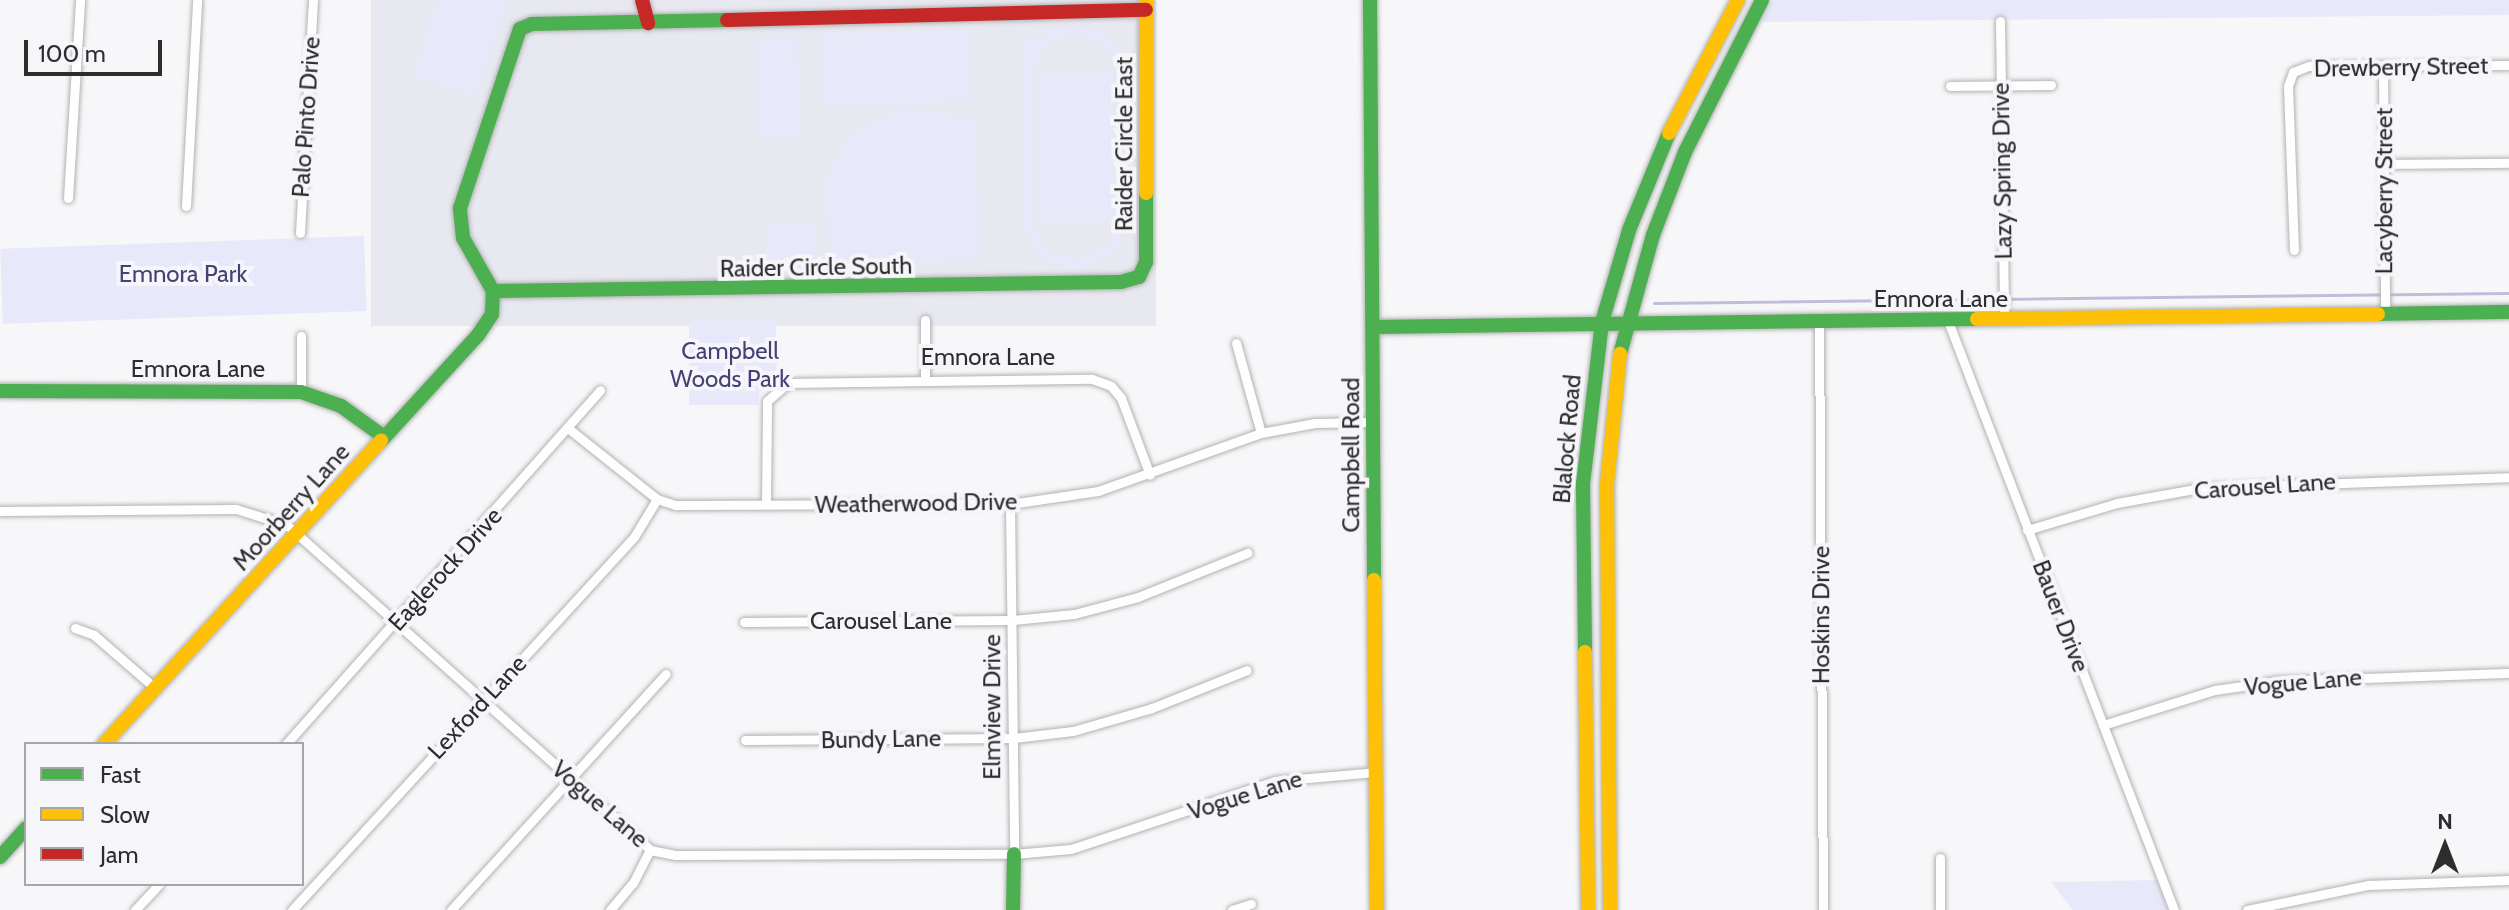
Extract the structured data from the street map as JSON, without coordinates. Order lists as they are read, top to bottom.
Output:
{
  "streets": {
    "street": [
      "Drewberry Street",
      "Palo Pinto Drive",
      "Raider Circle East",
      "Lazy Spring Drive",
      "Lacyberry Street",
      "Raider Circle South",
      "Emnora Lane",
      "Blalock Road",
      "Campbell Road",
      "Carousel Lane",
      "Weatherwood Drive",
      "Moorberry Lane",
      "Eaglerock Drive",
      "Hoskins Drive",
      "Bauer Drive",
      "Vogue Lane",
      "Lexford Lane",
      "Elmview Drive",
      "Bundy Lane"
    ]
  },
  "crossings": [
    ["Drewberry Street", "Lacyberry Street"],
    ["Raider Circle East", "Raider Circle South"],
    ["Lazy Spring Drive", "Emnora Lane"],
    ["Lacyberry Street", "Emnora Lane"],
    ["Raider Circle South", "Moorberry Lane"],
    ["Emnora Lane", "Blalock Road"],
    ["Emnora Lane", "Campbell Road"],
    ["Emnora Lane", "Weatherwood Drive"],
    ["Emnora Lane", "Moorberry Lane"],
    ["Emnora Lane", "Hoskins Drive"],
    ["Emnora Lane", "Bauer Drive"],
    ["Campbell Road", "Weatherwood Drive"],
    ["Campbell Road", "Vogue Lane"],
    ["Carousel Lane", "Bauer Drive"],
    ["Carousel Lane", "Elmview Drive"],
    ["Weatherwood Drive", "Eaglerock Drive"],
    ["Weatherwood Drive", "Lexford Lane"],
    ["Weatherwood Drive", "Elmview Drive"],
    ["Moorberry Lane", "Vogue Lane"],
    ["Eaglerock Drive", "Vogue Lane"],
    ["Bauer Drive", "Vogue Lane"],
    ["Vogue Lane", "Lexford Lane"],
    ["Vogue Lane", "Elmview Drive"],
    ["Elmview Drive", "Bundy Lane"]
  ],
  "parks": ["Emnora Park", "Campbell Woods Park"],
  "legend": ["Fast", "Slow", "Jam"],
  "scale_bar": "100 m",
  "north": "top"
}
